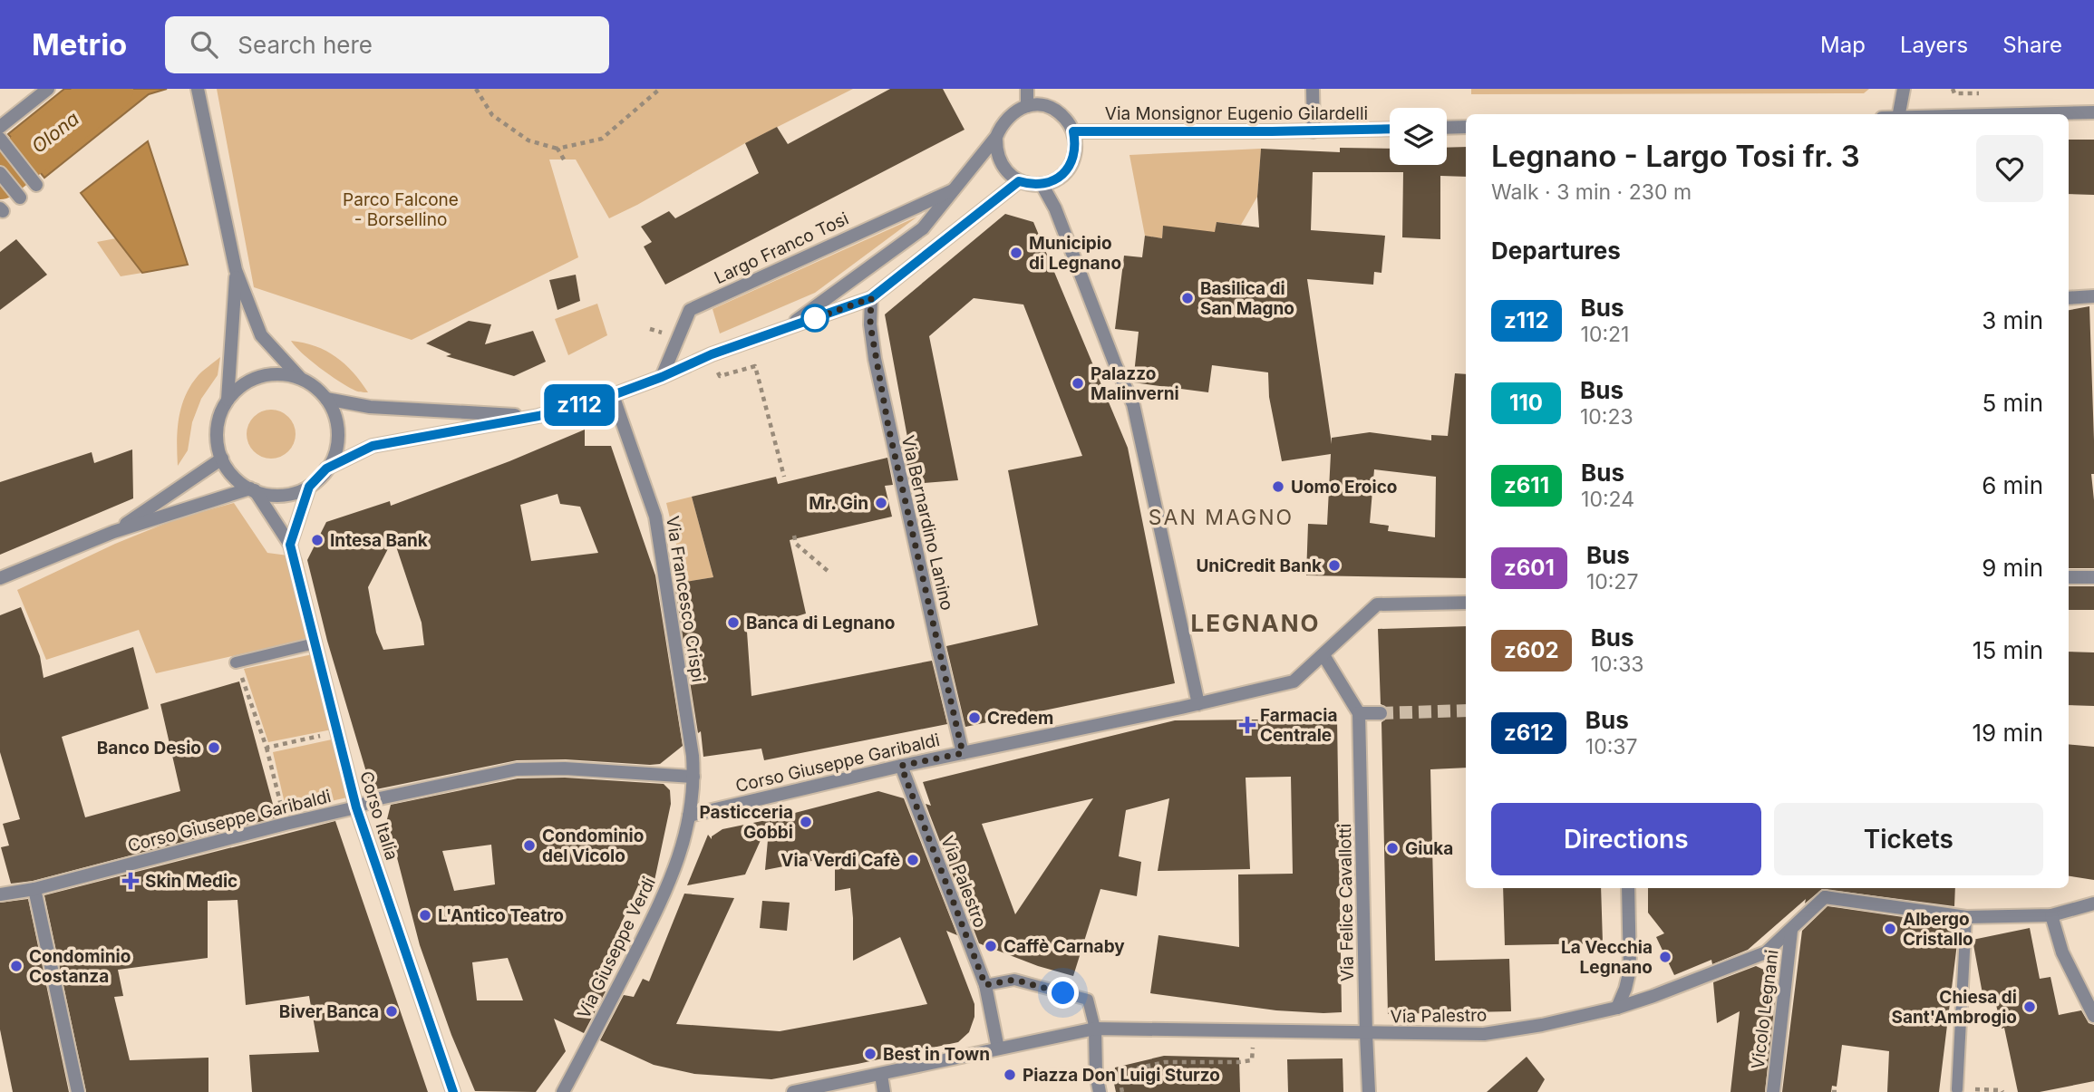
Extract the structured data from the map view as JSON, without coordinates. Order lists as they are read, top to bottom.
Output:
{
  "streets": {
    "street": [
      "Via Monsignor Eugenio Gilardelli",
      "Largo Franco Tosi",
      "Via Bernardino Lanino",
      "Via Francesco Crispi",
      "Corso Giuseppe Garibaldi",
      "Corso Italia",
      "Via Palestro",
      "Via Felice Cavallotti",
      "Via Giuseppe Verdi",
      "Vicolo Legnani"
    ]
  },
  "crossings": [
    ["Via Monsignor Eugenio Gilardelli", "Largo Franco Tosi"],
    ["Largo Franco Tosi", "Via Bernardino Lanino"],
    ["Largo Franco Tosi", "Via Francesco Crispi"],
    ["Largo Franco Tosi", "Corso Italia"],
    ["Via Bernardino Lanino", "Corso Giuseppe Garibaldi"],
    ["Via Francesco Crispi", "Corso Giuseppe Garibaldi"],
    ["Via Francesco Crispi", "Via Giuseppe Verdi"],
    ["Corso Giuseppe Garibaldi", "Corso Italia"],
    ["Corso Giuseppe Garibaldi", "Via Palestro"],
    ["Corso Giuseppe Garibaldi", "Via Giuseppe Verdi"],
    ["Via Palestro", "Via Felice Cavallotti"],
    ["Via Palestro", "Vicolo Legnani"]
  ],
  "districts": ["SAN MAGNO", "LEGNANO"],
  "water": ["Olona"],
  "parks": ["Parco Falcone - Borsellino"],
  "places": {
    "other": [
      "Municipio di Legnano",
      "Basilica di San Magno",
      "Palazzo Malinverni",
      "Uomo Eroico",
      "Mr. Gin",
      "Intesa Bank",
      "UniCredit Bank",
      "Banca di Legnano",
      "Credem",
      "Banco Desio",
      "Pasticceria Gobbi",
      "Condominio del Vicolo",
      "Giuka",
      "Via Verdi Cafè",
      "L'Antico Teatro",
      "Albergo Cristallo",
      "Caffè Carnaby",
      "La Vecchia Legnano",
      "Condominio Costanza",
      "Chiesa di Sant'Ambrogio",
      "Biver Banca",
      "Best in Town",
      "Piazza Don Luigi Sturzo"
    ],
    "health": ["Farmacia Centrale", "Skin Medic"]
  },
  "lines": ["bus line z112"],
  "page": {
    "header": "Metrio",
    "search": "Search here",
    "nav": ["Map", "Layers", "Share"],
    "on_map": "z112",
    "heading": [
      ["Legnano - Largo Tosi fr. 3", "Walk · 3 min · 230 m"],
      "Departures"
    ],
    "list": [
      {
        "mark": "z112",
        "name": "Bus",
        "note": "10:21",
        "value": "3 min"
      },
      {
        "mark": "110",
        "name": "Bus",
        "note": "10:23",
        "value": "5 min"
      },
      {
        "mark": "z611",
        "name": "Bus",
        "note": "10:24",
        "value": "6 min"
      },
      {
        "mark": "z601",
        "name": "Bus",
        "note": "10:27",
        "value": "9 min"
      },
      {
        "mark": "z602",
        "name": "Bus",
        "note": "10:33",
        "value": "15 min"
      },
      {
        "mark": "z612",
        "name": "Bus",
        "note": "10:37",
        "value": "19 min"
      }
    ],
    "buttons": ["Directions", "Tickets"]
  }
}
